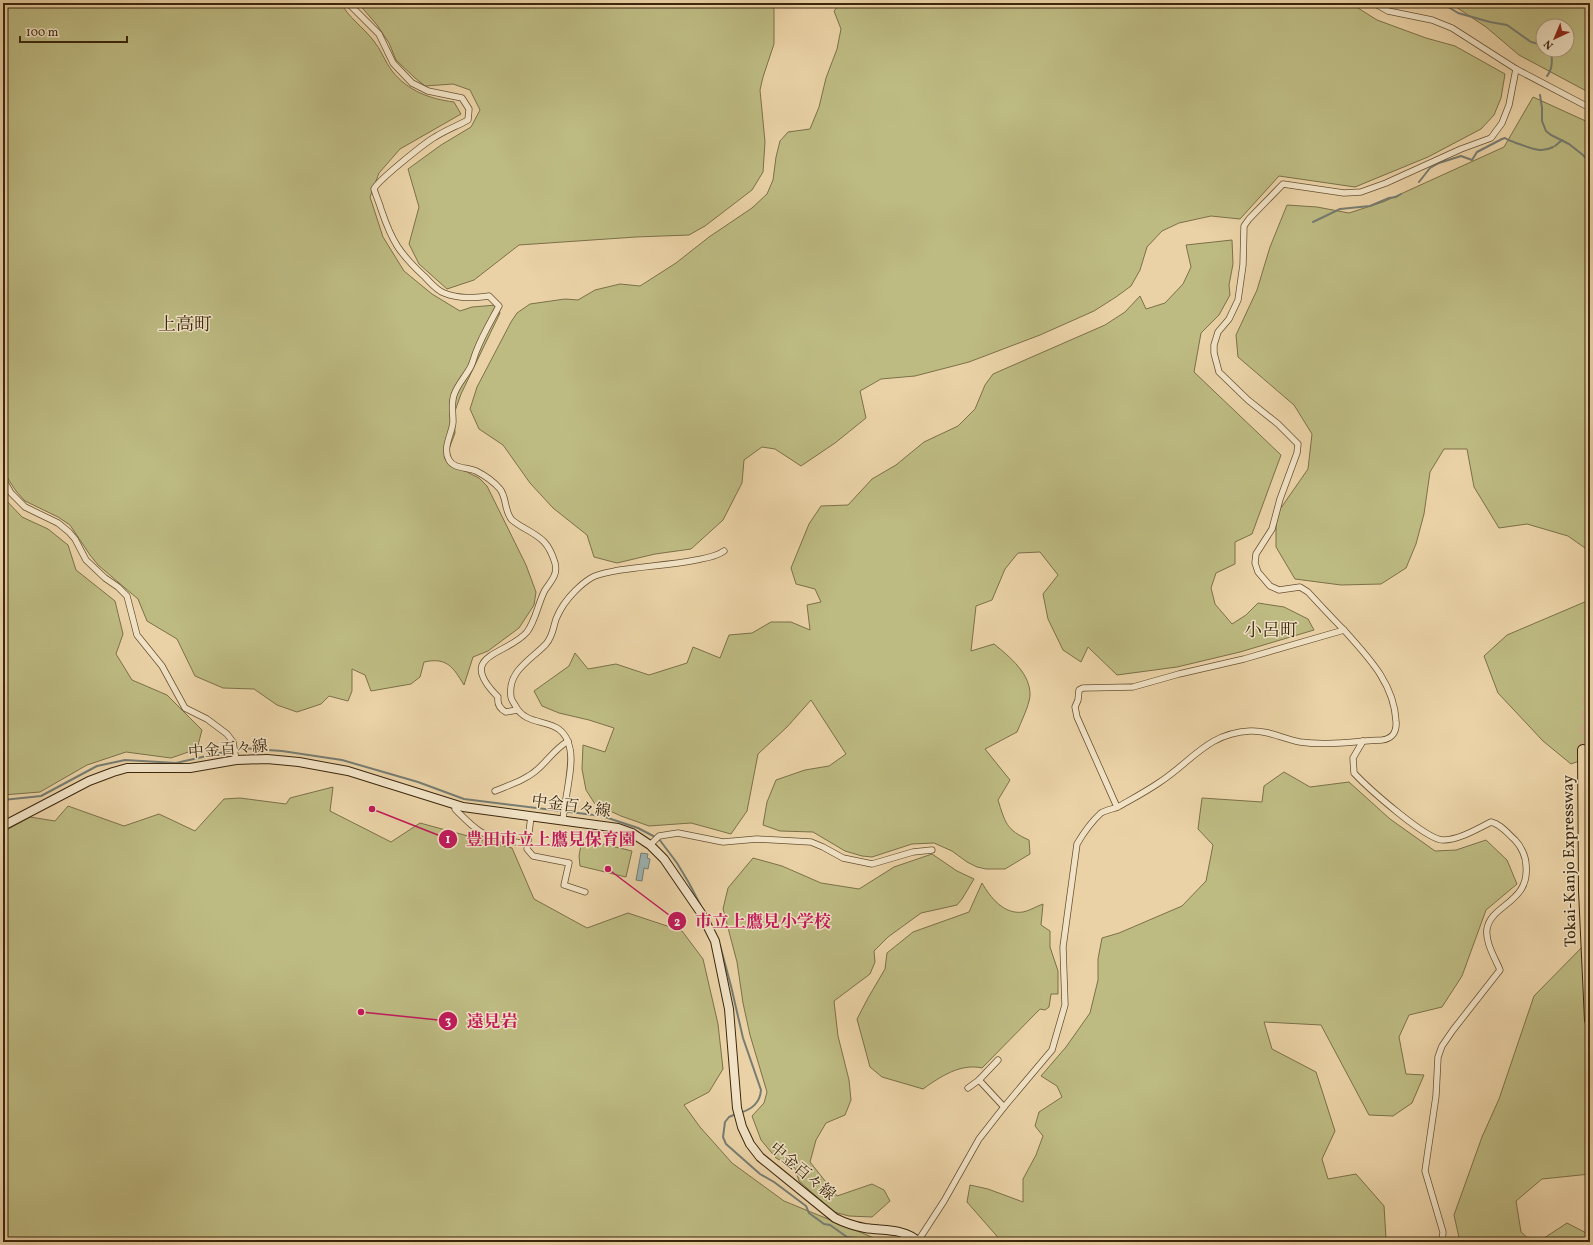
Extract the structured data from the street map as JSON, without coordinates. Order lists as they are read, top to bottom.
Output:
{
  "streets": {
    "highway": ["Tokai-Kanjo Expressway"],
    "main road": ["中金百々線"]
  },
  "districts": ["上高町", "小呂町"],
  "places": ["豊田市立上鷹見保育園", "市立上鷹見小学校", "遠見岩"],
  "scale_bar": "100 m",
  "north": "bottom left"
}
